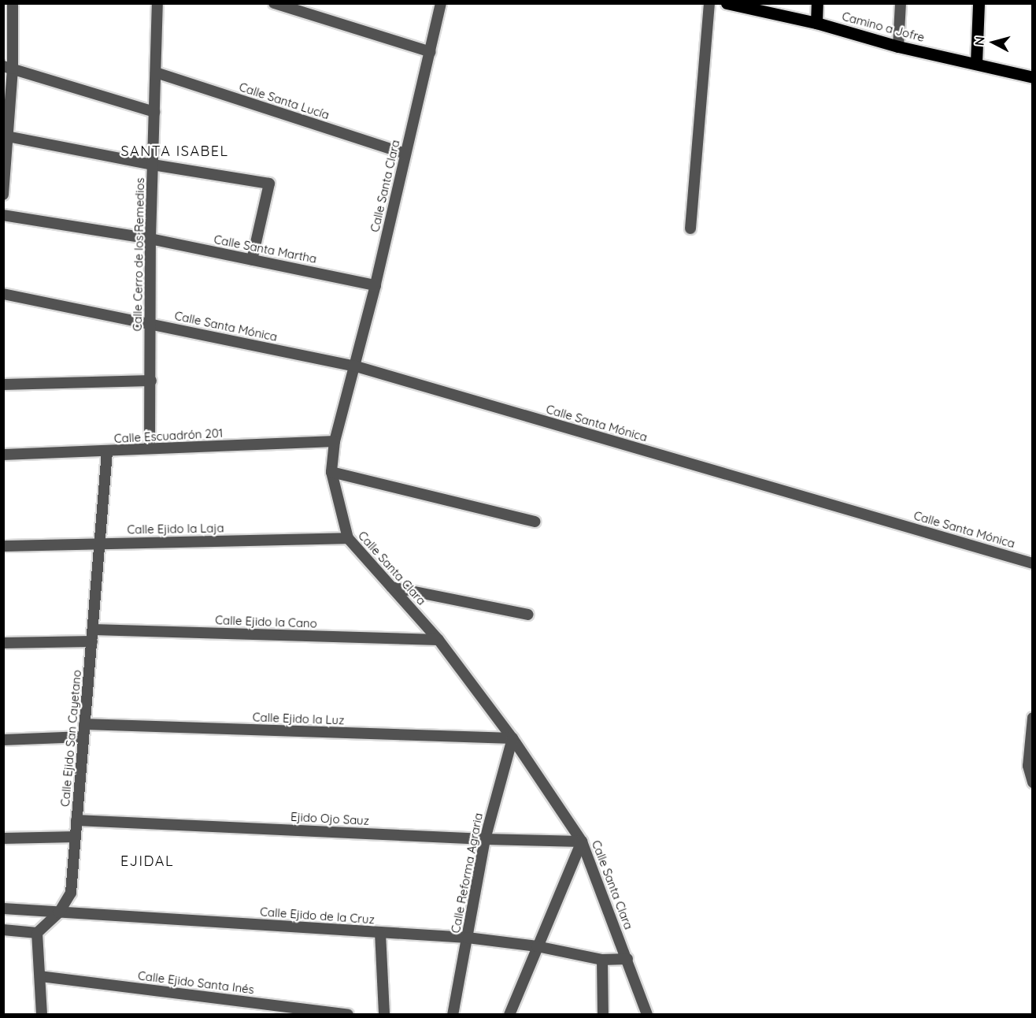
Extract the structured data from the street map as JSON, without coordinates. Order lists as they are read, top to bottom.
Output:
{
  "streets": {
    "main road": ["Camino a Jofre"],
    "street": [
      "Calle Santa Lucía",
      "Calle Santa Clara",
      "Calle Santa Martha",
      "Calle Cerro de los Remedios",
      "Calle Santa Mónica",
      "Calle Escuadrón 201",
      "Calle Ejido la Laja",
      "Calle Ejido la Cano",
      "Calle Ejido la Luz",
      "Calle Ejido San Cayetano",
      "Ejido Ojo Sauz",
      "Calle Reforma Agraria",
      "Calle Ejido de la Cruz",
      "Calle Ejido Santa Inés"
    ]
  },
  "crossings": [
    ["Calle Santa Lucía", "Calle Santa Clara"],
    ["Calle Santa Lucía", "Calle Cerro de los Remedios"],
    ["Calle Santa Clara", "Calle Santa Martha"],
    ["Calle Santa Clara", "Calle Santa Mónica"],
    ["Calle Santa Clara", "Calle Escuadrón 201"],
    ["Calle Santa Clara", "Calle Ejido la Laja"],
    ["Calle Santa Clara", "Calle Ejido la Cano"],
    ["Calle Santa Clara", "Calle Ejido la Luz"],
    ["Calle Santa Clara", "Ejido Ojo Sauz"],
    ["Calle Santa Clara", "Calle Reforma Agraria"],
    ["Calle Santa Clara", "Calle Ejido de la Cruz"],
    ["Calle Santa Martha", "Calle Cerro de los Remedios"],
    ["Calle Cerro de los Remedios", "Calle Santa Mónica"],
    ["Calle Cerro de los Remedios", "Calle Escuadrón 201"],
    ["Calle Escuadrón 201", "Calle Ejido San Cayetano"],
    ["Calle Ejido la Laja", "Calle Ejido San Cayetano"],
    ["Calle Ejido la Cano", "Calle Ejido San Cayetano"],
    ["Calle Ejido la Luz", "Calle Ejido San Cayetano"],
    ["Calle Ejido la Luz", "Calle Reforma Agraria"],
    ["Calle Ejido San Cayetano", "Ejido Ojo Sauz"],
    ["Calle Ejido San Cayetano", "Calle Ejido de la Cruz"],
    ["Ejido Ojo Sauz", "Calle Reforma Agraria"],
    ["Calle Reforma Agraria", "Calle Ejido de la Cruz"]
  ],
  "districts": ["SANTA ISABEL", "EJIDAL"],
  "north": "left"
}
